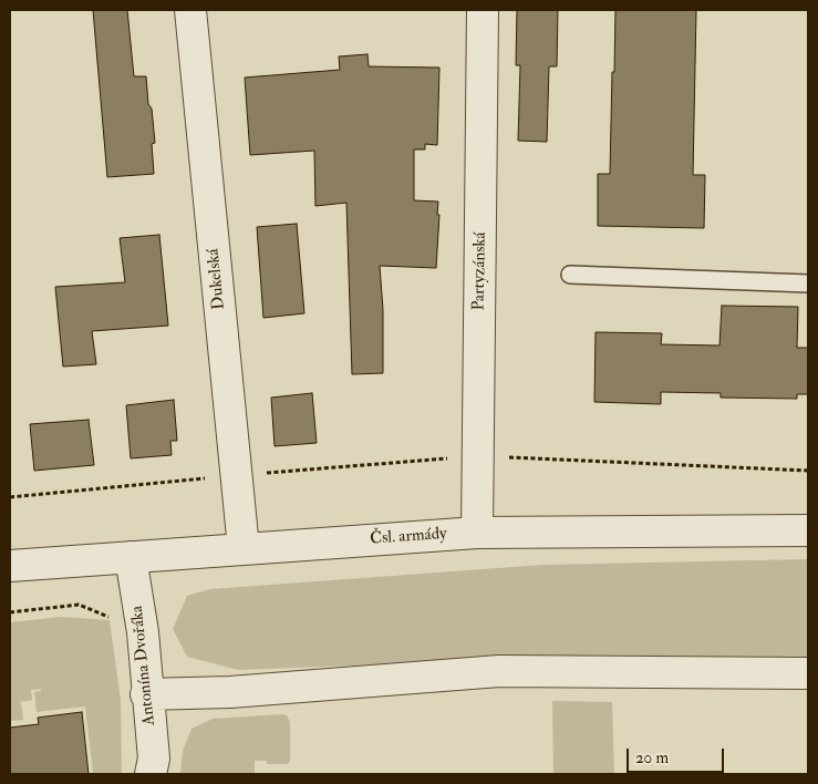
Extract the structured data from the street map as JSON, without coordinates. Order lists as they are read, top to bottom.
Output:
{
  "streets": {
    "street": [
      "Partyzánská",
      "Dukelská",
      "Čsl. armády",
      "Antonína Dvořáka"
    ]
  },
  "crossings": [
    ["Partyzánská", "Čsl. armády"],
    ["Dukelská", "Čsl. armády"],
    ["Čsl. armády", "Antonína Dvořáka"]
  ],
  "scale_bar": "20 m"
}
